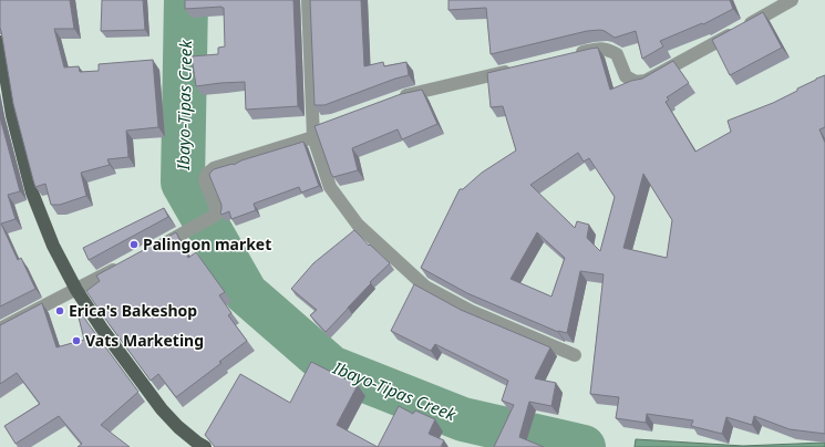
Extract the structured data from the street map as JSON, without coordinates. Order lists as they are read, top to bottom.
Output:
{
  "water": ["Ibayo-Tipas Creek"],
  "places": ["Palingon market", "Erica's Bakeshop", "Vats Marketing"]
}
